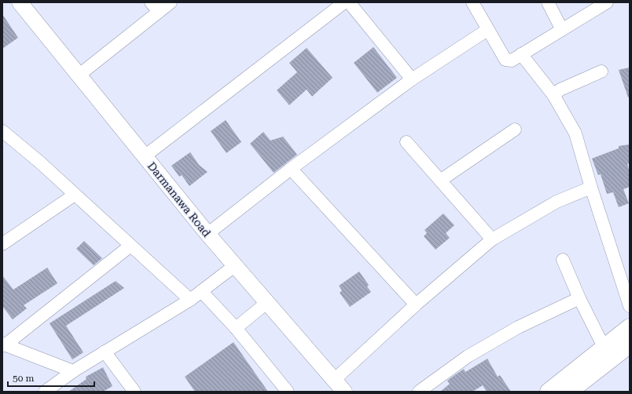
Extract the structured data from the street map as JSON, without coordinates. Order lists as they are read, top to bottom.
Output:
{
  "streets": {
    "street": ["Darmanawa Road"]
  },
  "scale_bar": "50 m"
}
